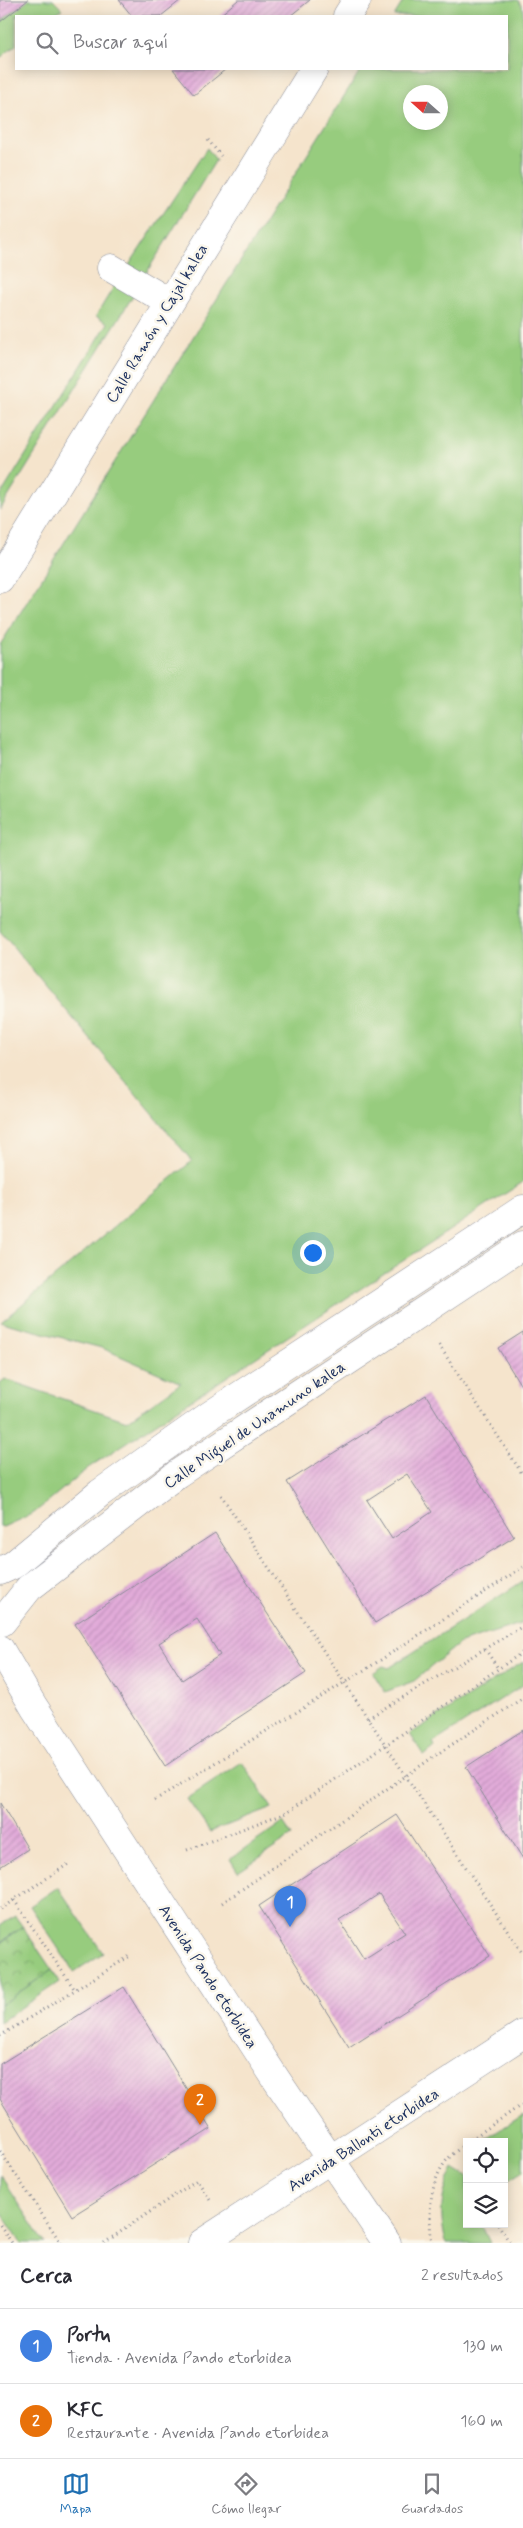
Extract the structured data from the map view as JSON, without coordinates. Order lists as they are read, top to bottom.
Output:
{
  "streets": {
    "street": [
      "Calle Ramón y Cajal kalea",
      "Calle Miguel de Unamuno kalea",
      "Avenida Pando etorbidea",
      "Avenida Ballonti etorbidea"
    ]
  },
  "crossings": [
    ["Avenida Pando etorbidea", "Avenida Ballonti etorbidea"]
  ],
  "north": "left",
  "page": {
    "search": "Buscar aquí",
    "pins": ["1", "2"],
    "heading": ["Cerca", "2 resultados"],
    "list": [
      {
        "mark": "1",
        "name": "Portu",
        "note": "Tienda · Avenida Pando etorbidea",
        "value": "130 m"
      },
      {
        "mark": "2",
        "name": "KFC",
        "note": "Restaurante · Avenida Pando etorbidea",
        "value": "160 m"
      }
    ],
    "nav": ["Mapa", "Cómo llegar", "Guardados"]
  }
}
